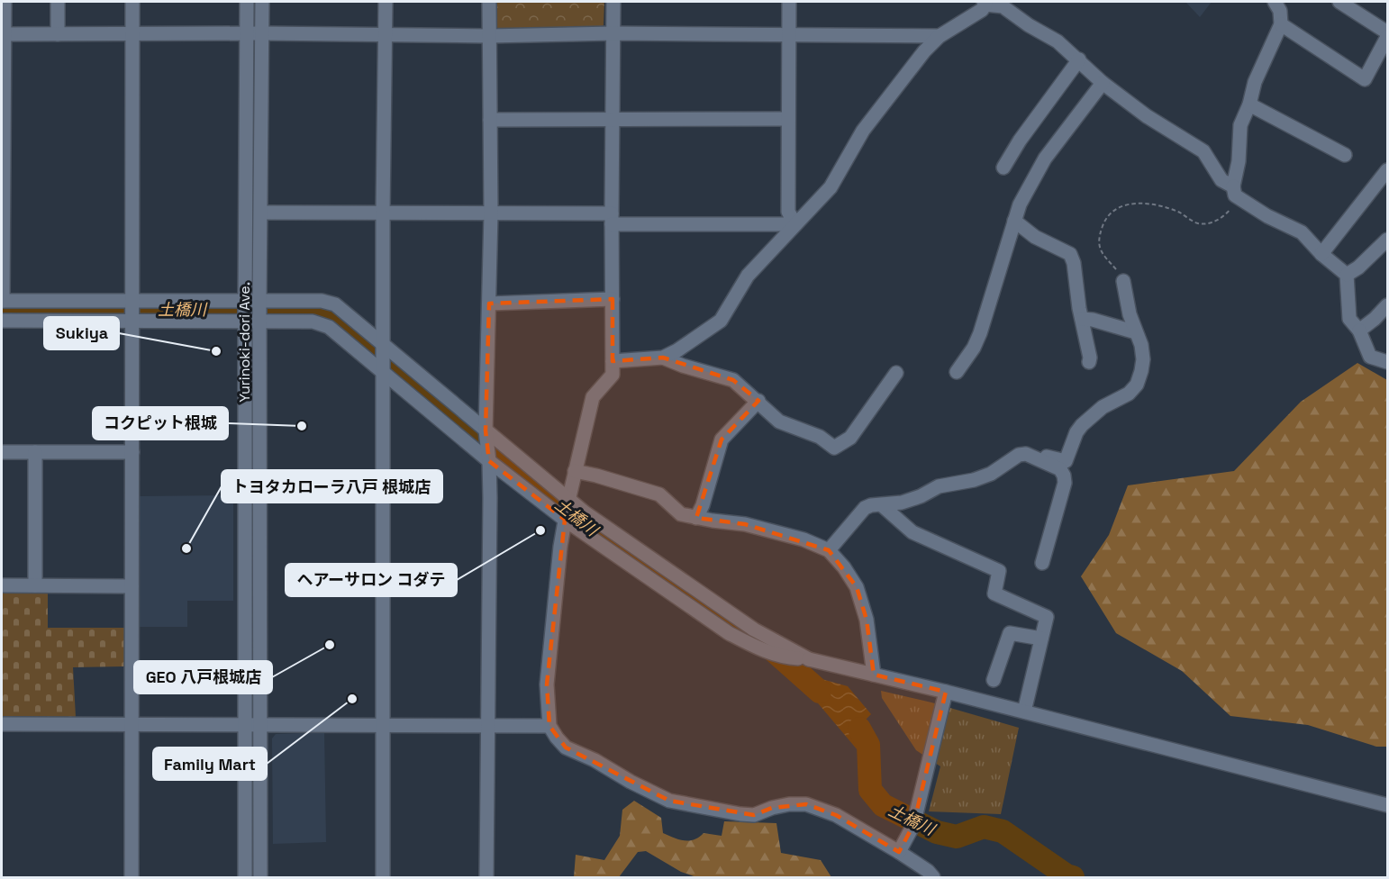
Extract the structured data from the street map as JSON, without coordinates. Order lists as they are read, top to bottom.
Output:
{
  "streets": {
    "street": ["Yurinoki-dori Ave."]
  },
  "water": ["土橋川"],
  "places": [
    "Sukiya",
    "コクピット根城",
    "ヘアーサロン コダテ",
    "トヨタカローラ八戸 根城店",
    "GEO 八戸根城店",
    "Family Mart"
  ]
}
